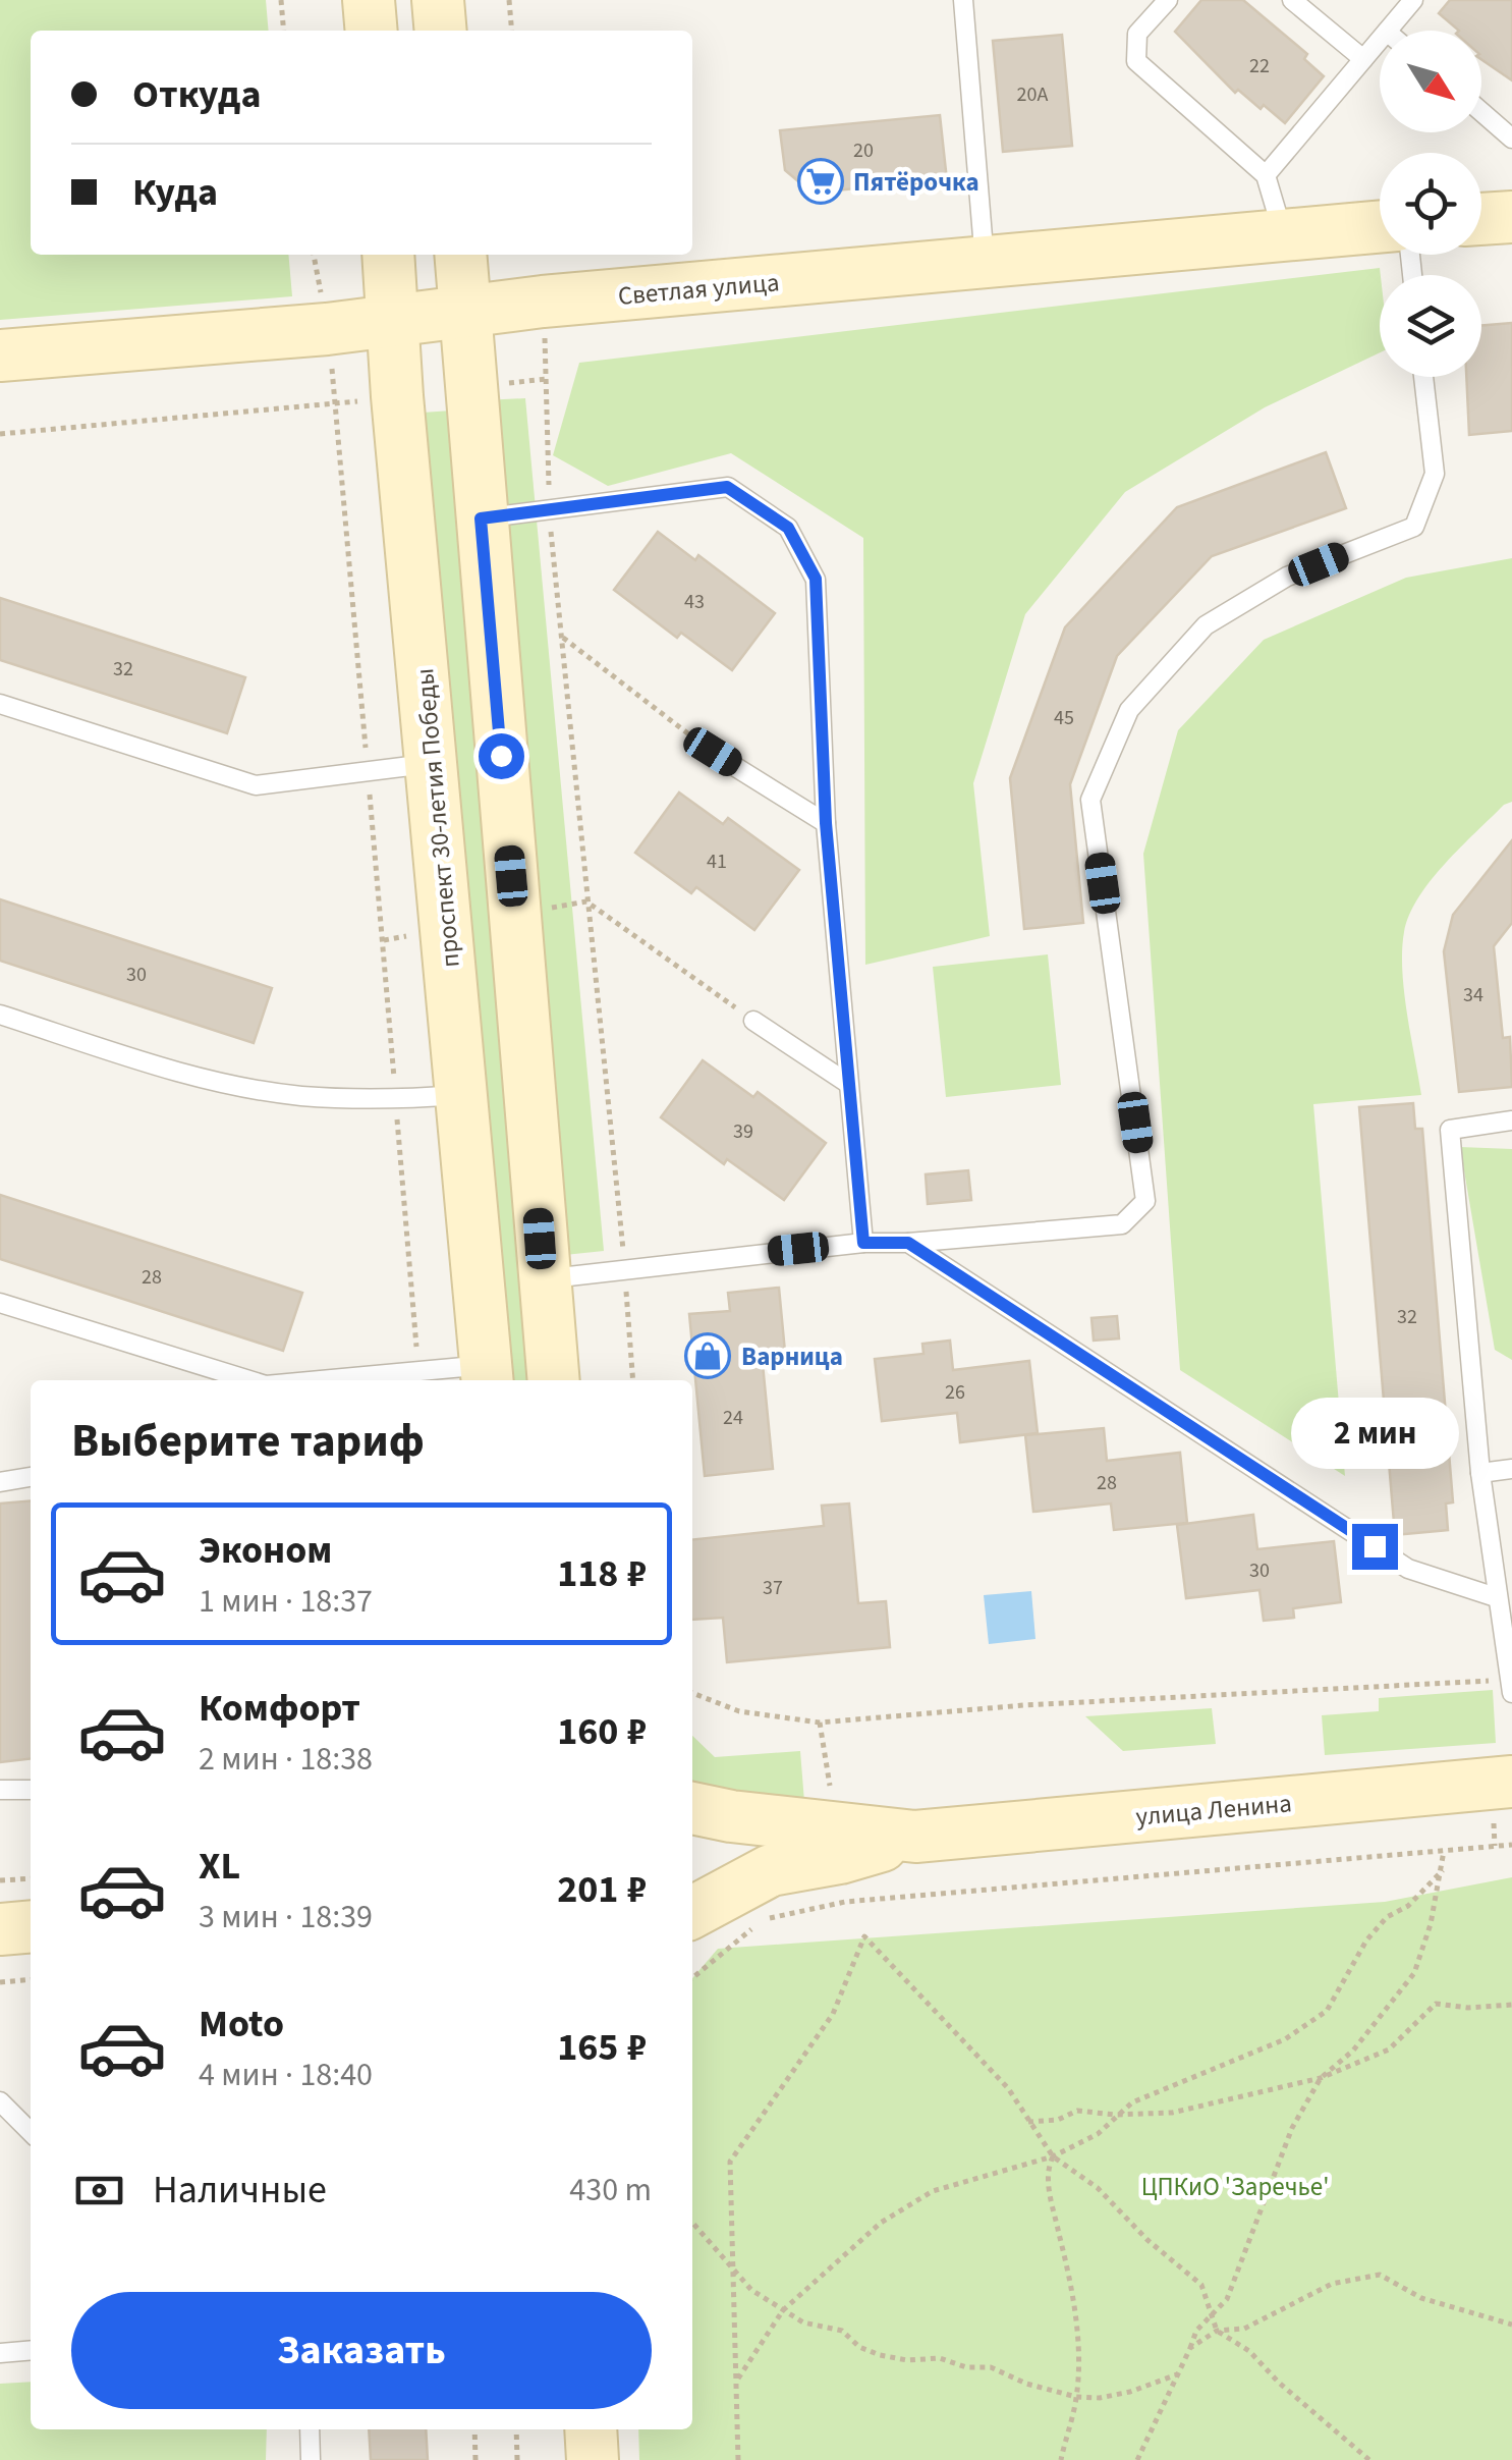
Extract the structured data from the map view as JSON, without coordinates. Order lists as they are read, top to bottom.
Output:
{
  "streets": {
    "main road": ["Светлая улица", "проспект 30-летия Победы", "улица Ленина"]
  },
  "crossings": [
    ["Светлая улица", "проспект 30-летия Победы"]
  ],
  "parks": ["ЦПКиО 'Заречье'"],
  "places": {
    "supermarket": ["Пятёрочка"],
    "shop": ["Варница"]
  },
  "house_numbers": [
    "22",
    "20А",
    "20",
    "43",
    "32",
    "45",
    "41",
    "30",
    "34",
    "39",
    "28",
    "32",
    "26",
    "24",
    "28",
    "30",
    "37"
  ],
  "north": "bottom right",
  "page": {
    "banner": ["Откуда", "Куда"],
    "heading": "Выберите тариф",
    "bubble": "2 мин",
    "list": [
      {
        "name": "Эконом",
        "note": "1 мин · 18:37",
        "value": "118 ₽"
      },
      {
        "name": "Комфорт",
        "note": "2 мин · 18:38",
        "value": "160 ₽"
      },
      {
        "name": "XL",
        "note": "3 мин · 18:39",
        "value": "201 ₽"
      },
      {
        "name": "Moto",
        "note": "4 мин · 18:40",
        "value": "165 ₽"
      }
    ],
    "pay": ["Наличные", "430 m"],
    "buttons": "Заказать"
  }
}
